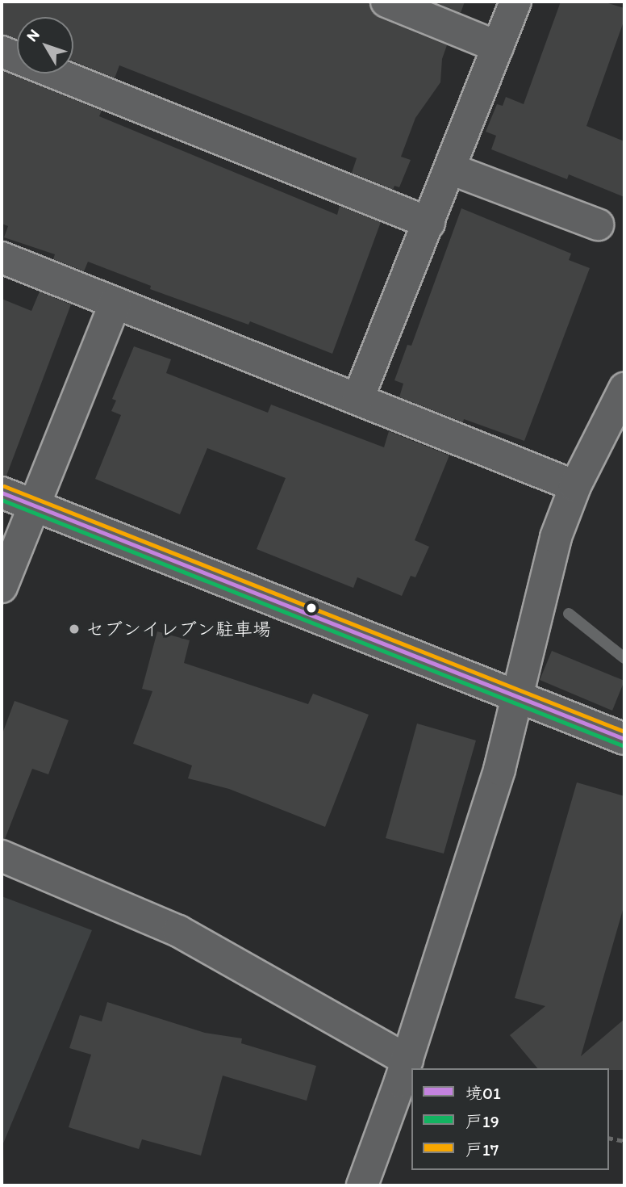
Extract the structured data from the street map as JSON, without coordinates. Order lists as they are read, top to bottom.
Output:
{
  "places": ["セブンイレブン駐車場"],
  "lines": ["transit line 戸17", "transit line 境01", "transit line 戸19"],
  "legend": ["境01", "戸19", "戸17"],
  "north": "top left"
}
